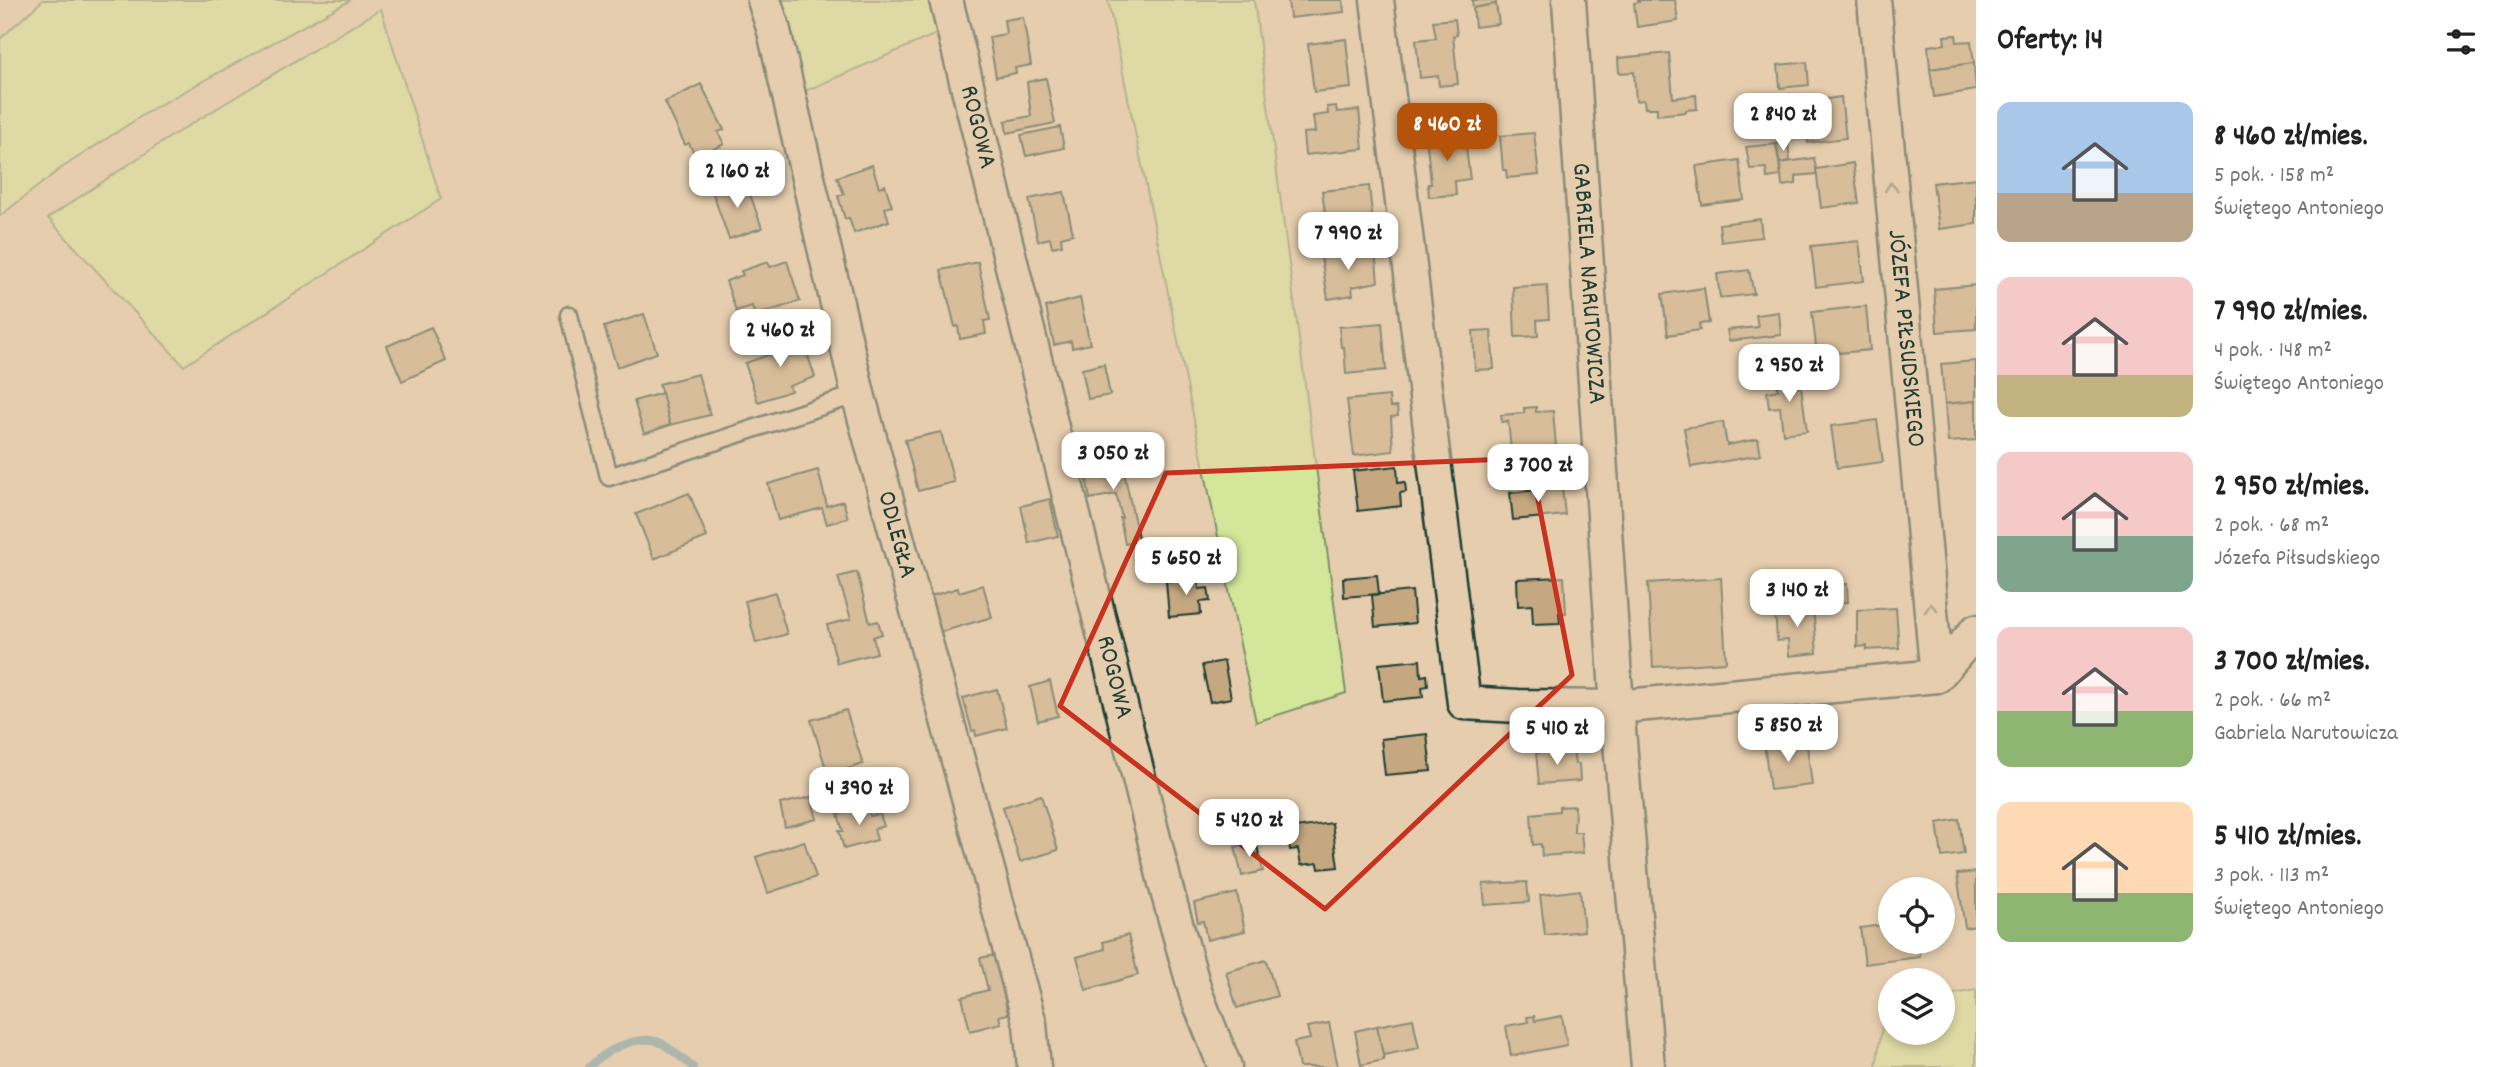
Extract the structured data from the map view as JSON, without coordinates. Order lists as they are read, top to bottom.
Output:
{
  "streets": {
    "street": [
      "ROGOWA",
      "GABRIELA NARUTOWICZA",
      "JÓZEFA PIŁSUDSKIEGO",
      "ODLEGŁA"
    ]
  },
  "one_way": ["JÓZEFA PIŁSUDSKIEGO"],
  "page": {
    "heading": "Oferty: 14",
    "list": [
      {
        "name": "8 460 zł/mies.",
        "note": "5 pok. · 158 m² · Świętego Antoniego"
      },
      {
        "name": "7 990 zł/mies.",
        "note": "4 pok. · 148 m² · Świętego Antoniego"
      },
      {
        "name": "2 950 zł/mies.",
        "note": "2 pok. · 68 m² · Józefa Piłsudskiego"
      },
      {
        "name": "3 700 zł/mies.",
        "note": "2 pok. · 66 m² · Gabriela Narutowicza"
      },
      {
        "name": "5 410 zł/mies.",
        "note": "3 pok. · 113 m² · Świętego Antoniego"
      }
    ],
    "price": [
      "2 840 zł",
      "8 460 zł",
      "2 160 zł",
      "7 990 zł",
      "2 460 zł",
      "2 950 zł",
      "3 050 zł",
      "3 700 zł",
      "5 650 zł",
      "3 140 zł",
      "5 850 zł",
      "5 410 zł",
      "4 390 zł",
      "5 420 zł"
    ]
  }
}
